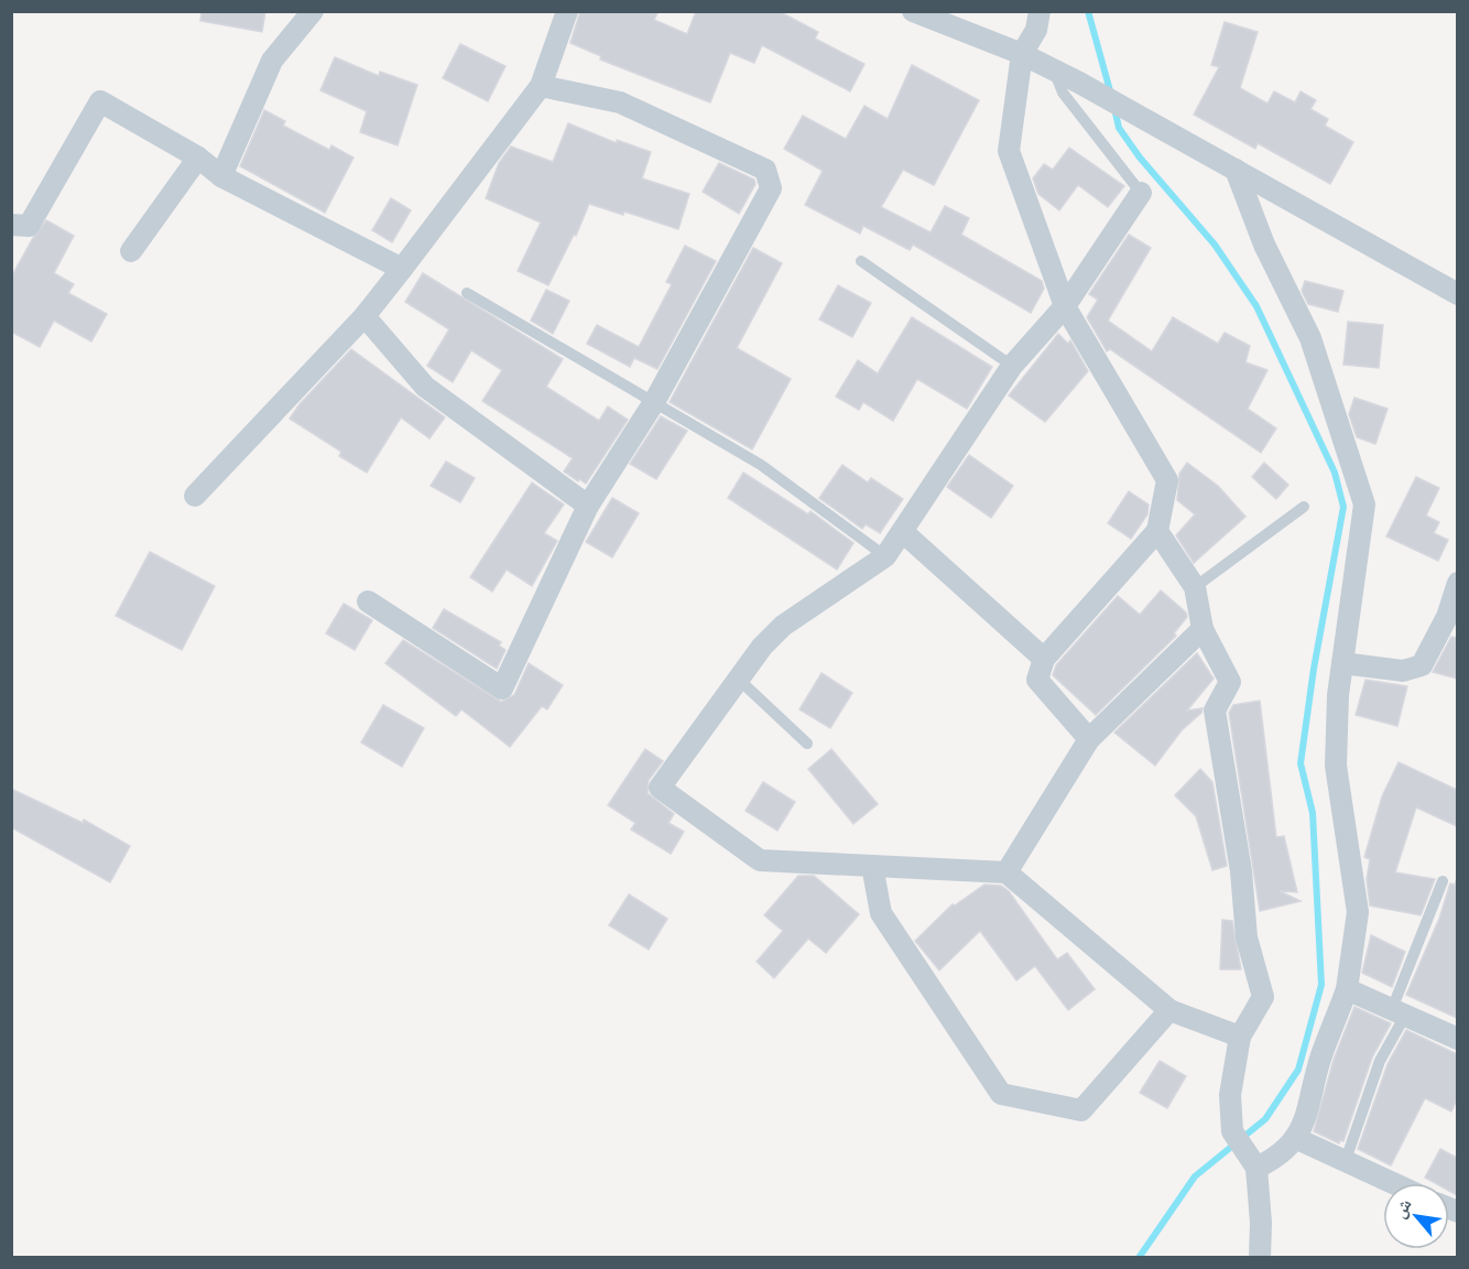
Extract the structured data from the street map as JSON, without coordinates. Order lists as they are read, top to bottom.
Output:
{
  "north": "top left"
}
